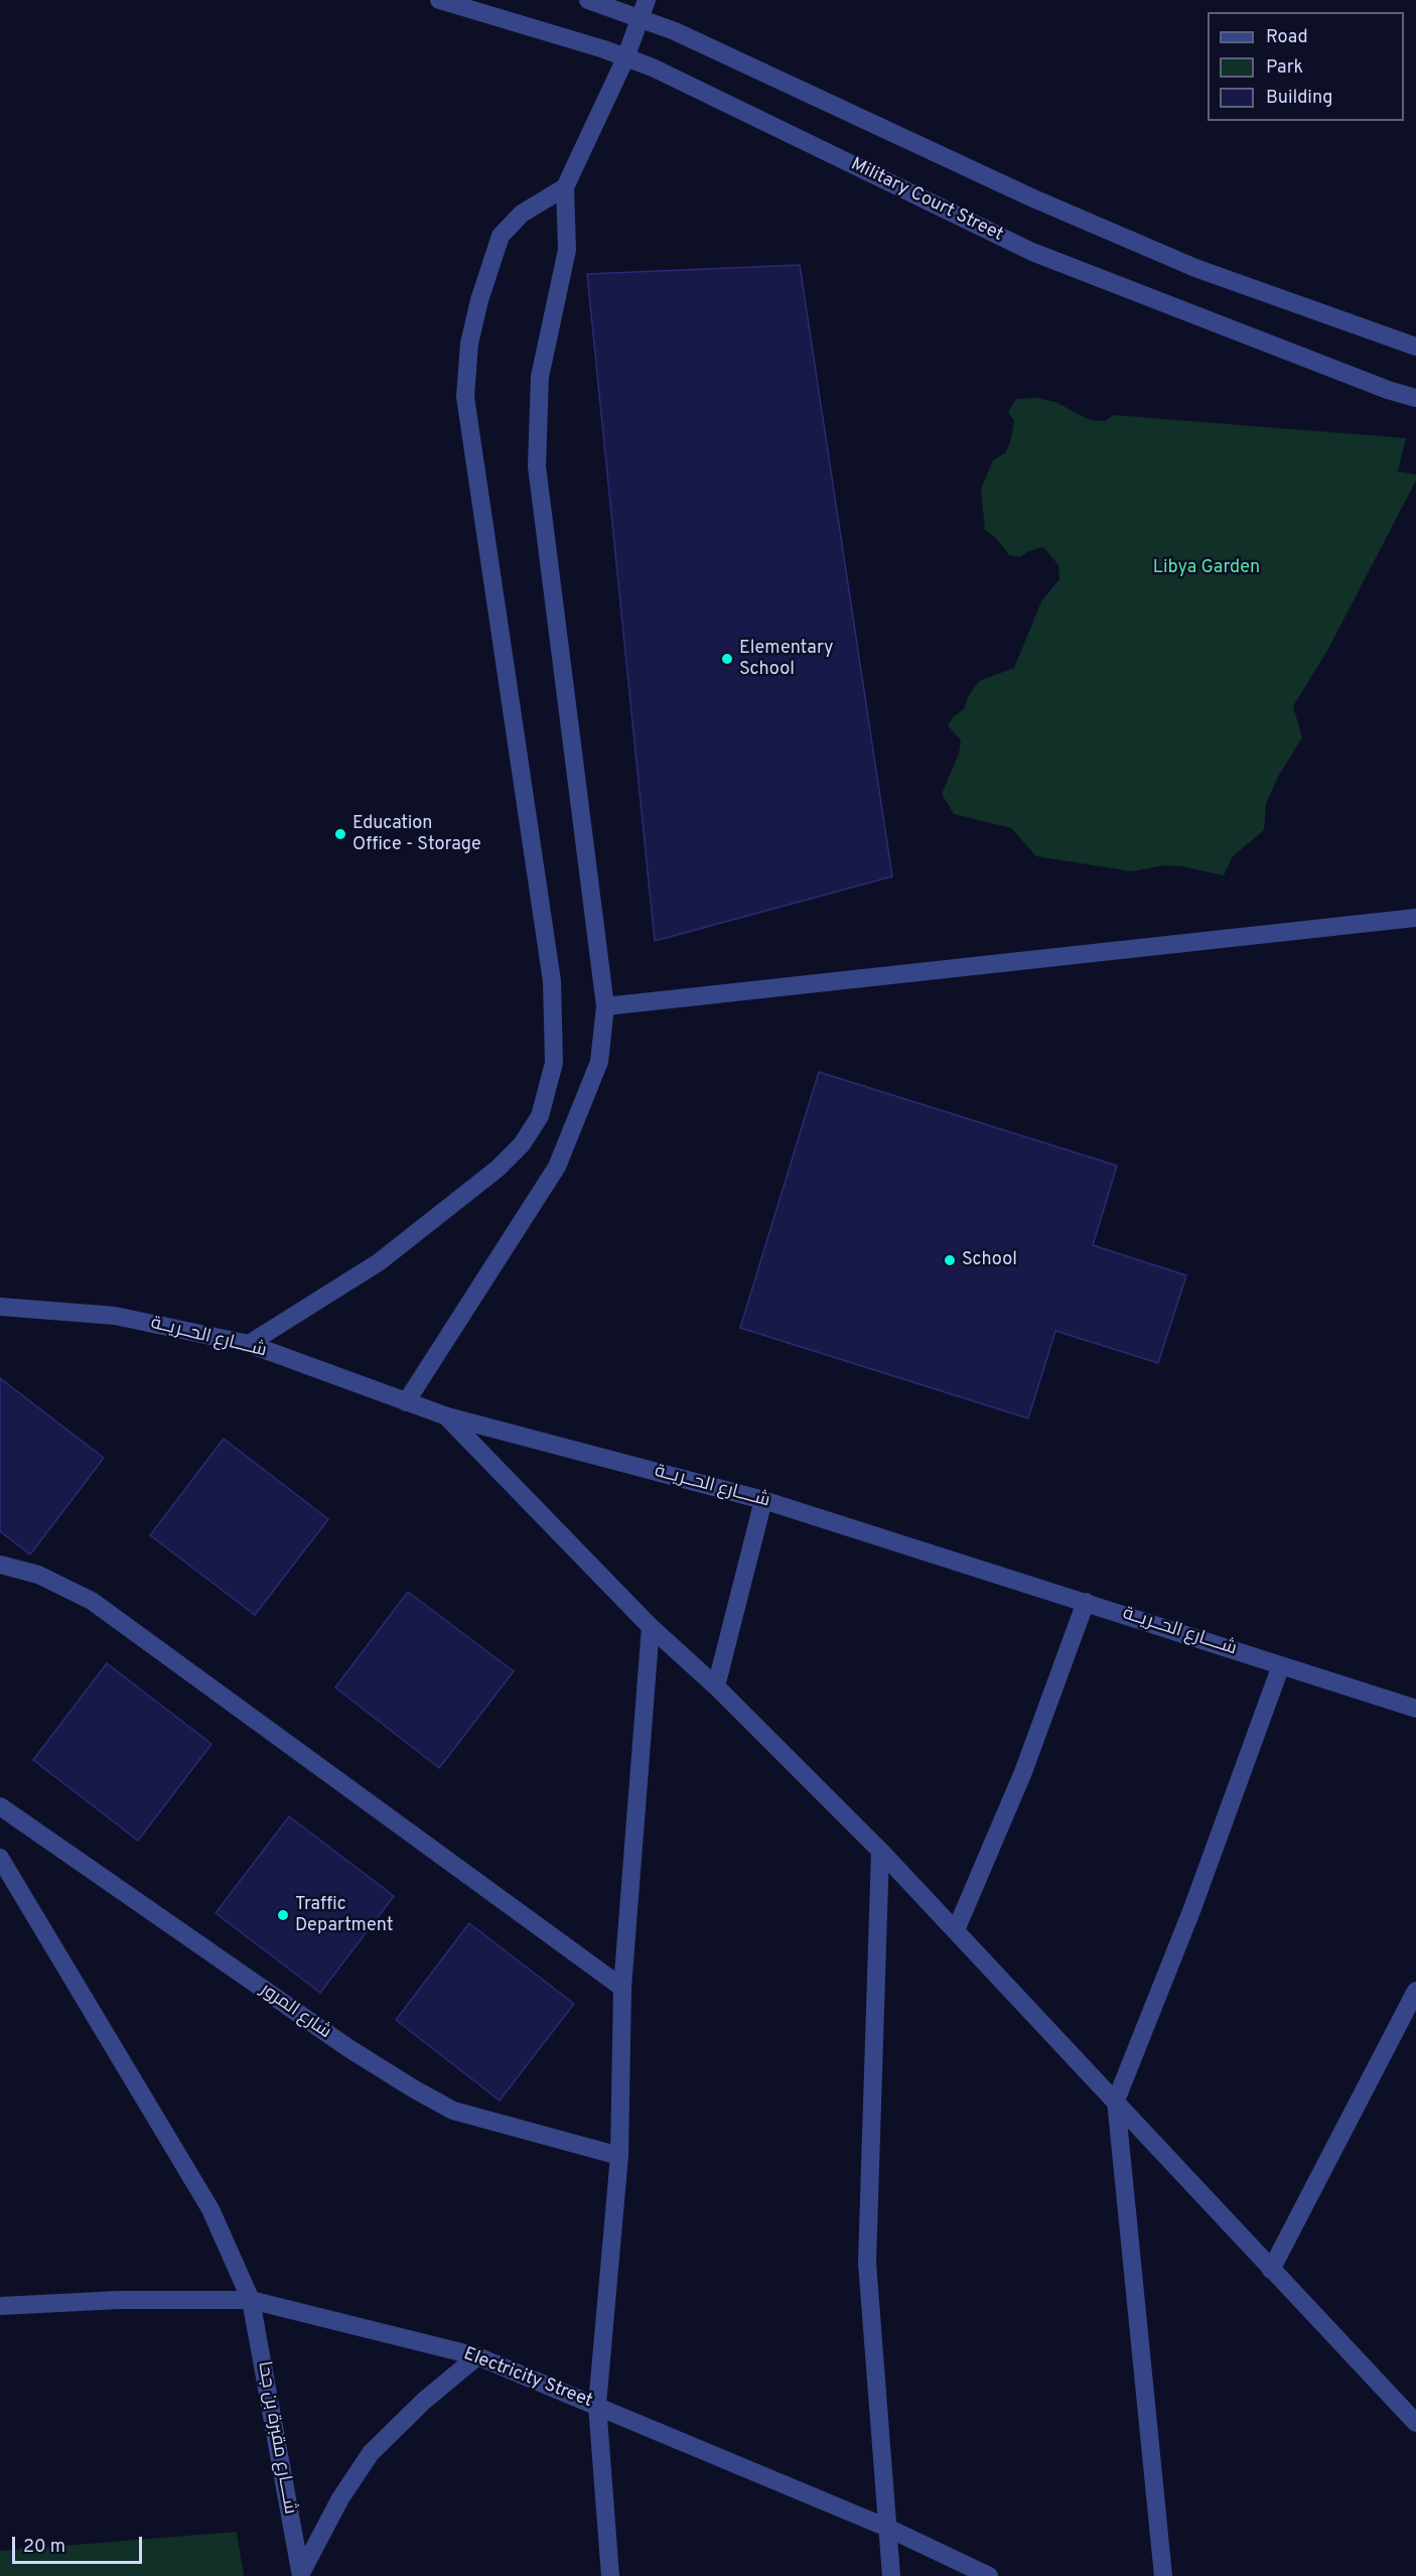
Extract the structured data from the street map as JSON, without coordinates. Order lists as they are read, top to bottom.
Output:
{
  "streets": {
    "street": [
      "Military Court Street",
      "شــــارع الحــريــة",
      "شارع المرور",
      "Electricity Street",
      "شــــارع مقبرة بن جحا"
    ]
  },
  "crossings": [
    ["Electricity Street", "شــــارع مقبرة بن جحا"]
  ],
  "parks": ["Libya Garden"],
  "places": [
    "Elementary School",
    "Education Office - Storage",
    "School",
    "Traffic Department"
  ],
  "legend": ["Road", "Park", "Building"],
  "scale_bar": "20 m"
}
